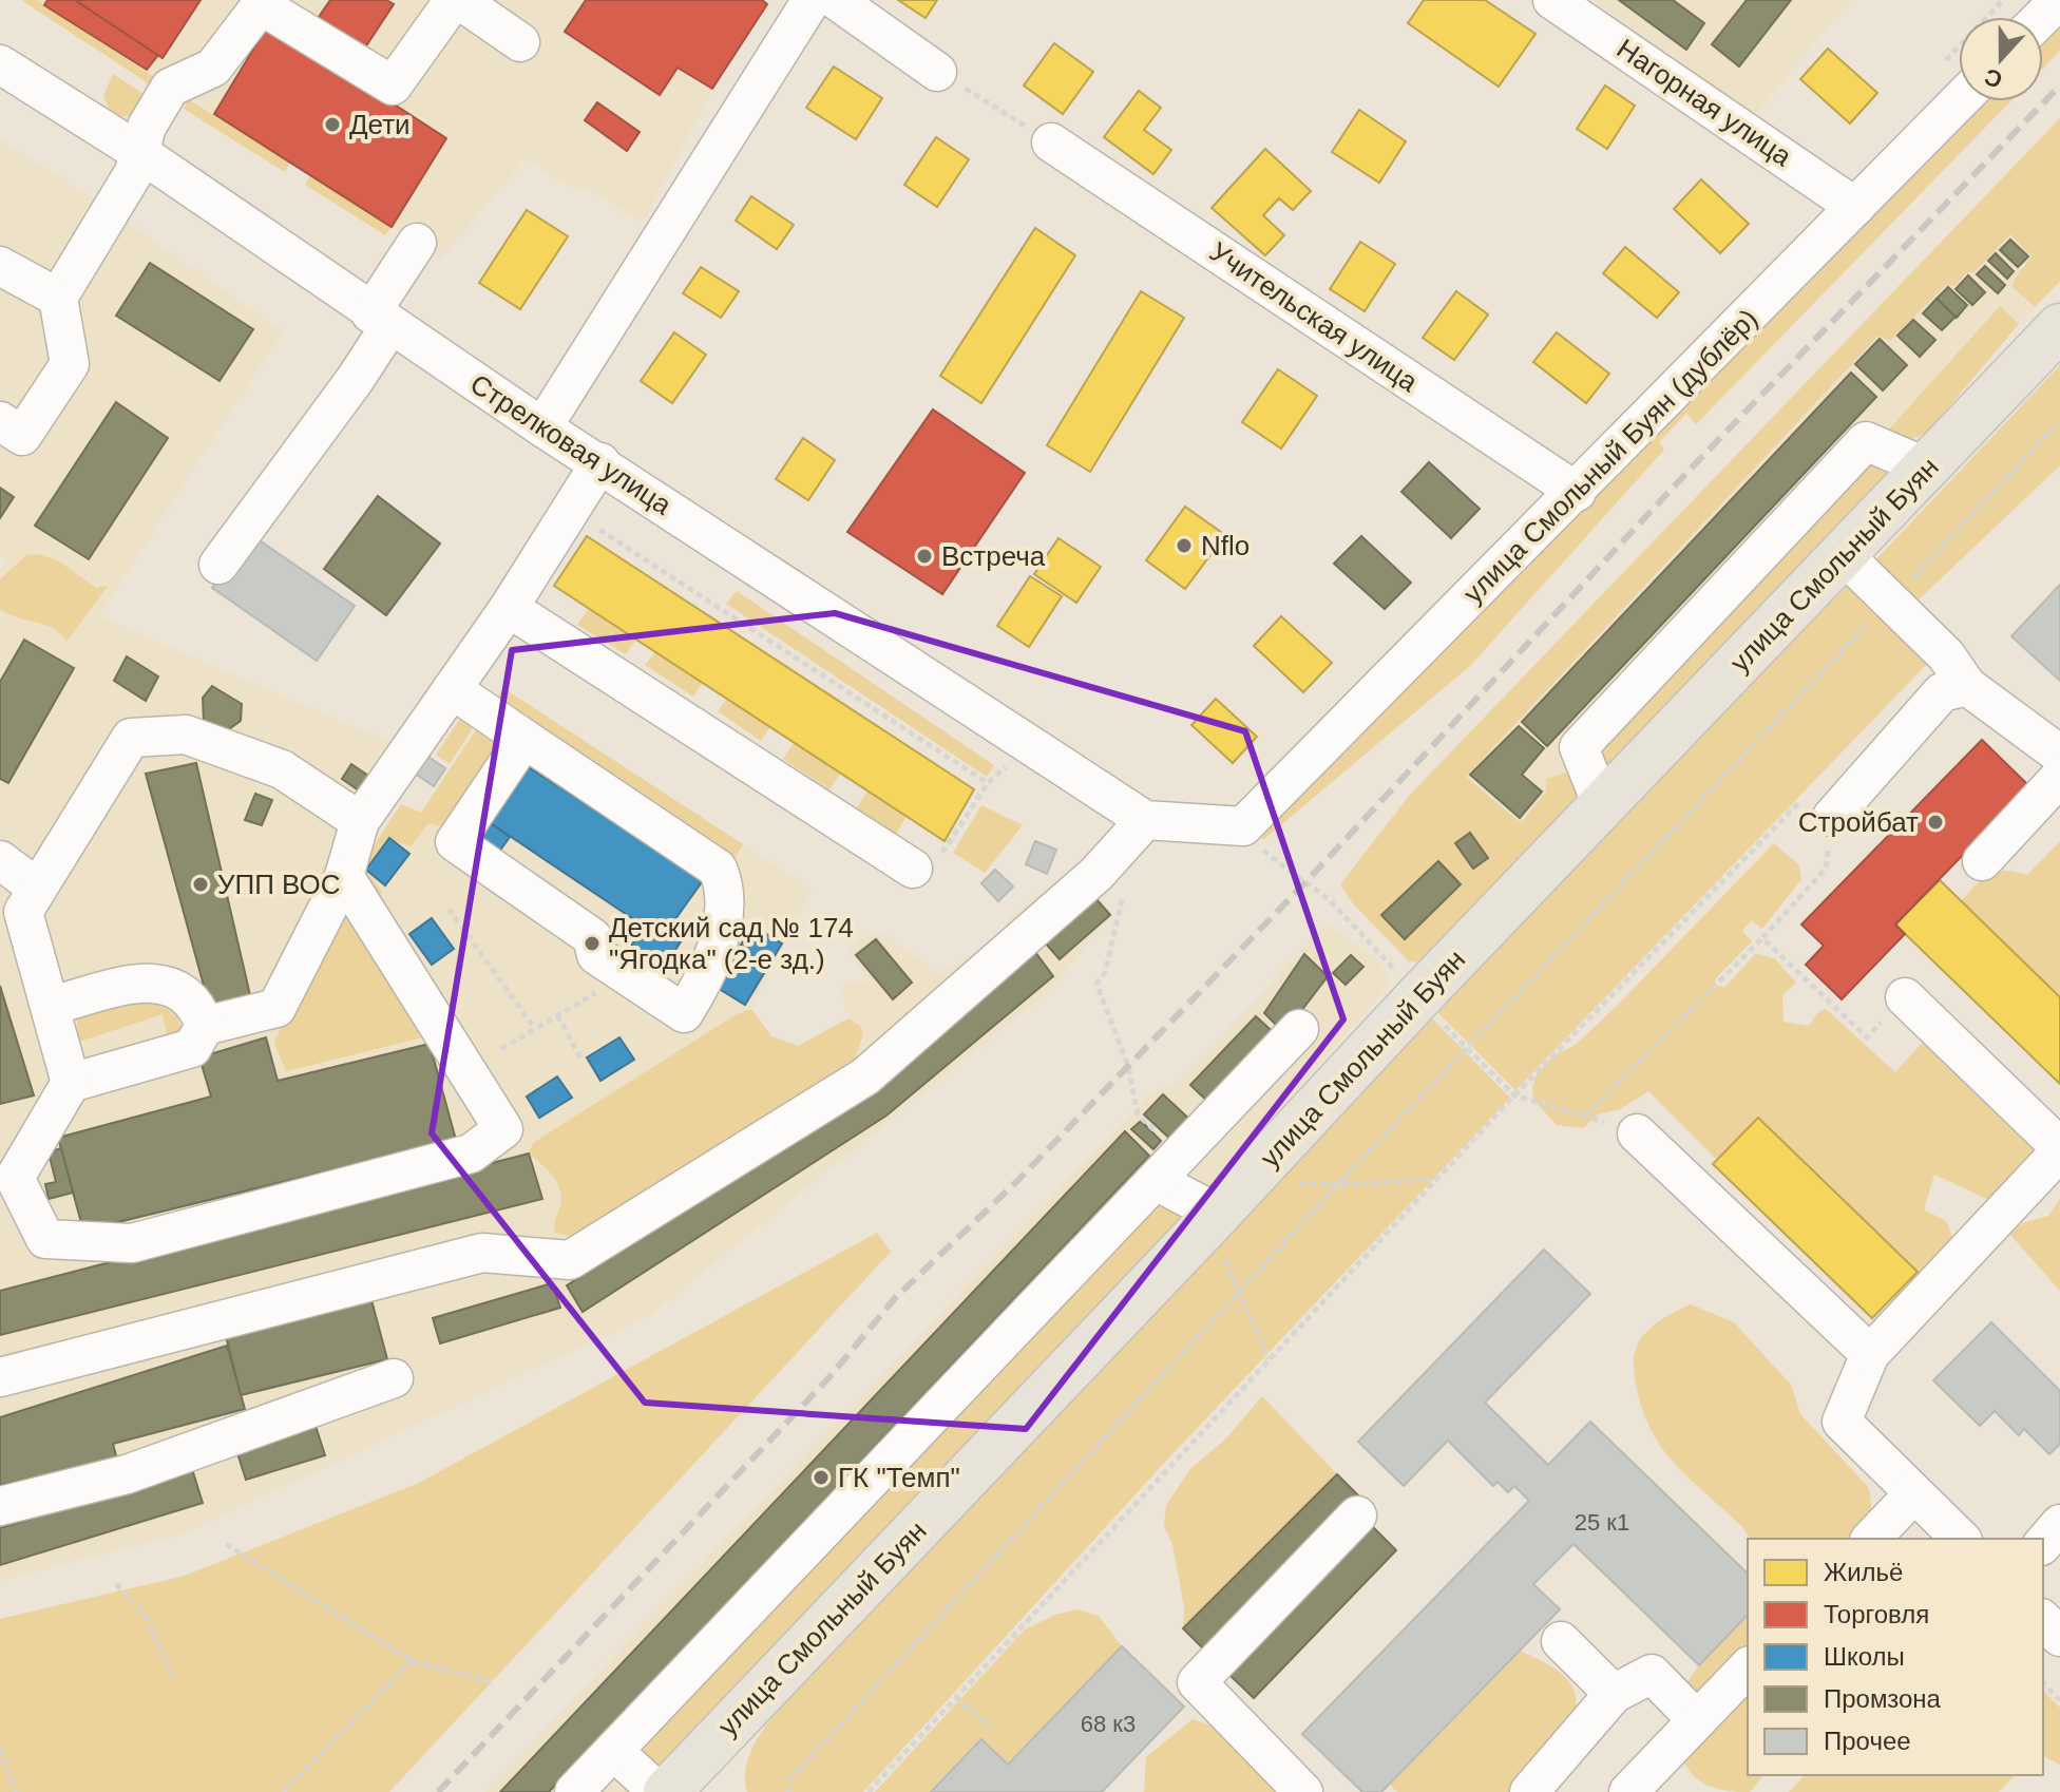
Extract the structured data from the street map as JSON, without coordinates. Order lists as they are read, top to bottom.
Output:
{
  "streets": {
    "main road": ["улица Смольный Буян"],
    "street": [
      "Нагорная улица",
      "Учительская улица",
      "Стрелковая улица",
      "улица Смольный Буян (дублёр)"
    ]
  },
  "crossings": [
    ["Нагорная улица", "улица Смольный Буян (дублёр)"],
    ["Учительская улица", "улица Смольный Буян (дублёр)"]
  ],
  "places": [
    "Дети",
    "Nflo",
    "Встреча",
    "Стройбат",
    "УПП ВОС",
    "Детский сад № 174 \"Ягодка\" (2-е зд.)",
    "ГК \"Темп\""
  ],
  "house_numbers": ["25 к1", "68 к3"],
  "legend": [
    "Жильё",
    "Торговля",
    "Школы",
    "Промзона",
    "Прочее"
  ],
  "north": "bottom"
}
